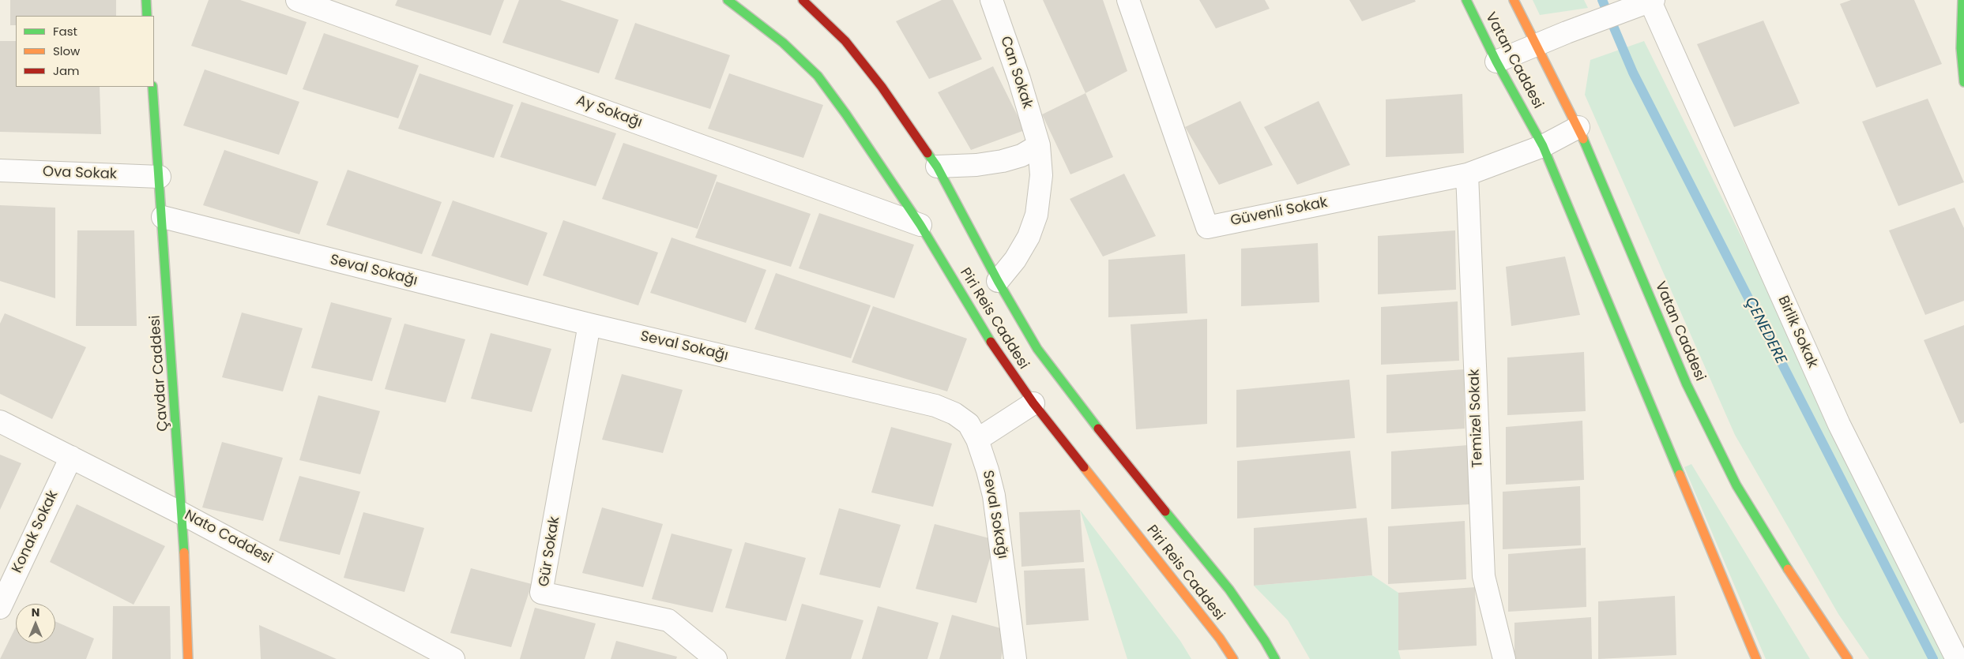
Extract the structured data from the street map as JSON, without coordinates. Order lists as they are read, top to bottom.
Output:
{
  "streets": {
    "main road": ["Vatan Caddesi", "Piri Reis Caddesi", "Çavdar Caddesi"],
    "street": [
      "Can Sokak",
      "Ay Sokağı",
      "Ova Sokak",
      "Güvenli Sokak",
      "Seval Sokağı",
      "Birlik Sokak",
      "Temizel Sokak",
      "Konak Sokak",
      "Nato Caddesi",
      "Gür Sokak"
    ]
  },
  "crossings": [
    ["Vatan Caddesi", "Güvenli Sokak"],
    ["Can Sokak", "Piri Reis Caddesi"],
    ["Ay Sokağı", "Piri Reis Caddesi"],
    ["Ova Sokak", "Çavdar Caddesi"],
    ["Güvenli Sokak", "Temizel Sokak"],
    ["Seval Sokağı", "Çavdar Caddesi"],
    ["Seval Sokağı", "Gür Sokak"],
    ["Çavdar Caddesi", "Nato Caddesi"],
    ["Konak Sokak", "Nato Caddesi"]
  ],
  "water": ["ÇENEDERE"],
  "legend": ["Fast", "Slow", "Jam"],
  "north": "top"
}
